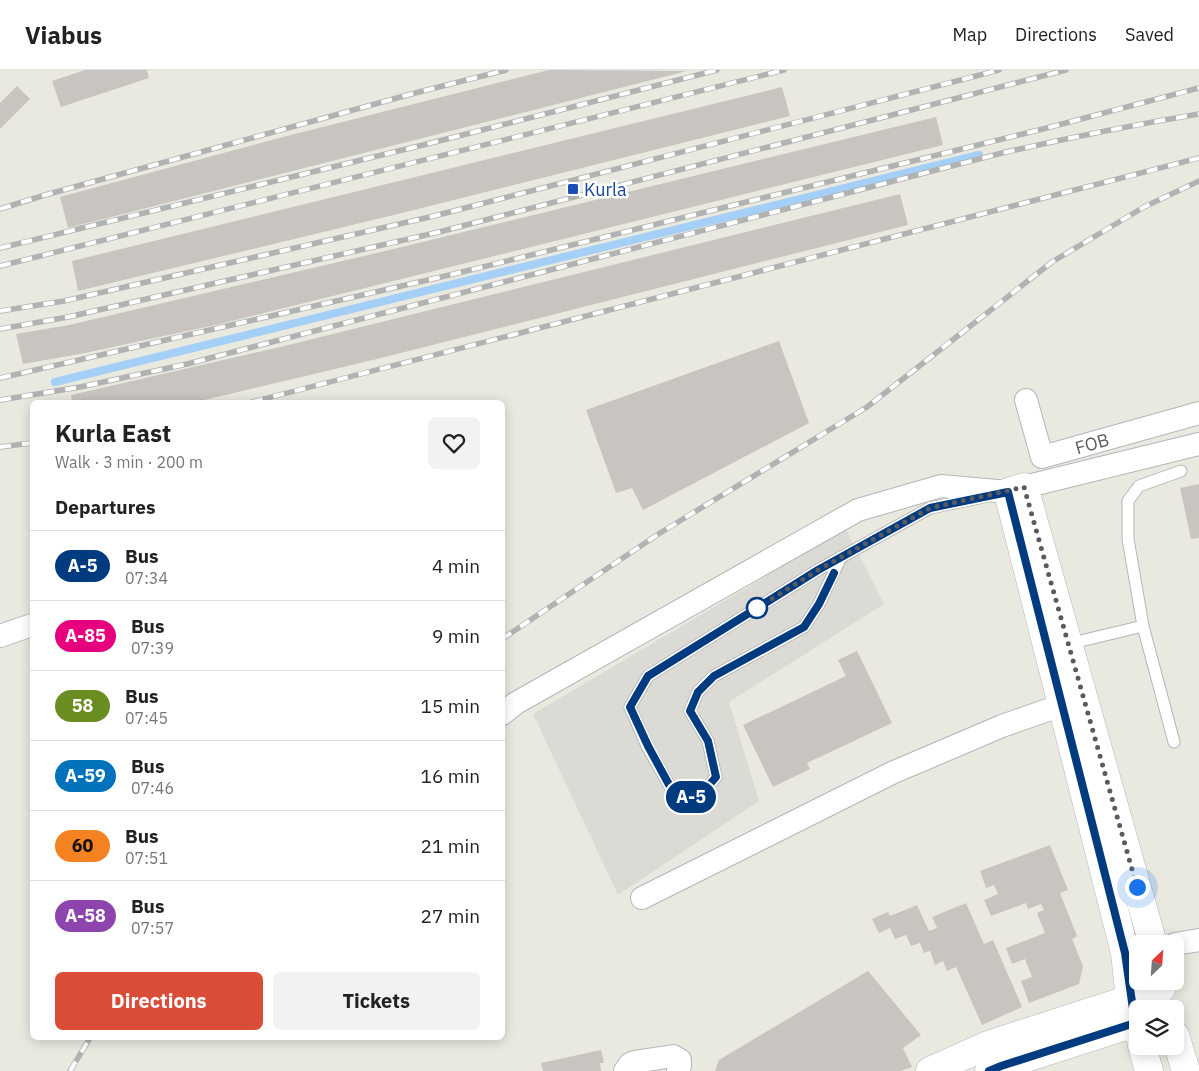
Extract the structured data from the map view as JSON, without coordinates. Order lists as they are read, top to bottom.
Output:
{
  "streets": {
    "street": ["FOB"]
  },
  "places": {
    "transit": ["Kurla"]
  },
  "lines": ["bus line A-5"],
  "north": "top right",
  "page": {
    "header": "Viabus",
    "nav": ["Map", "Directions", "Saved"],
    "on_map": "A-5",
    "heading": [
      ["Kurla East", "Walk · 3 min · 200 m"],
      "Departures"
    ],
    "list": [
      {
        "mark": "A-5",
        "name": "Bus",
        "note": "07:34",
        "value": "4 min"
      },
      {
        "mark": "A-85",
        "name": "Bus",
        "note": "07:39",
        "value": "9 min"
      },
      {
        "mark": "58",
        "name": "Bus",
        "note": "07:45",
        "value": "15 min"
      },
      {
        "mark": "A-59",
        "name": "Bus",
        "note": "07:46",
        "value": "16 min"
      },
      {
        "mark": "60",
        "name": "Bus",
        "note": "07:51",
        "value": "21 min"
      },
      {
        "mark": "A-58",
        "name": "Bus",
        "note": "07:57",
        "value": "27 min"
      }
    ],
    "buttons": ["Directions", "Tickets"]
  }
}
